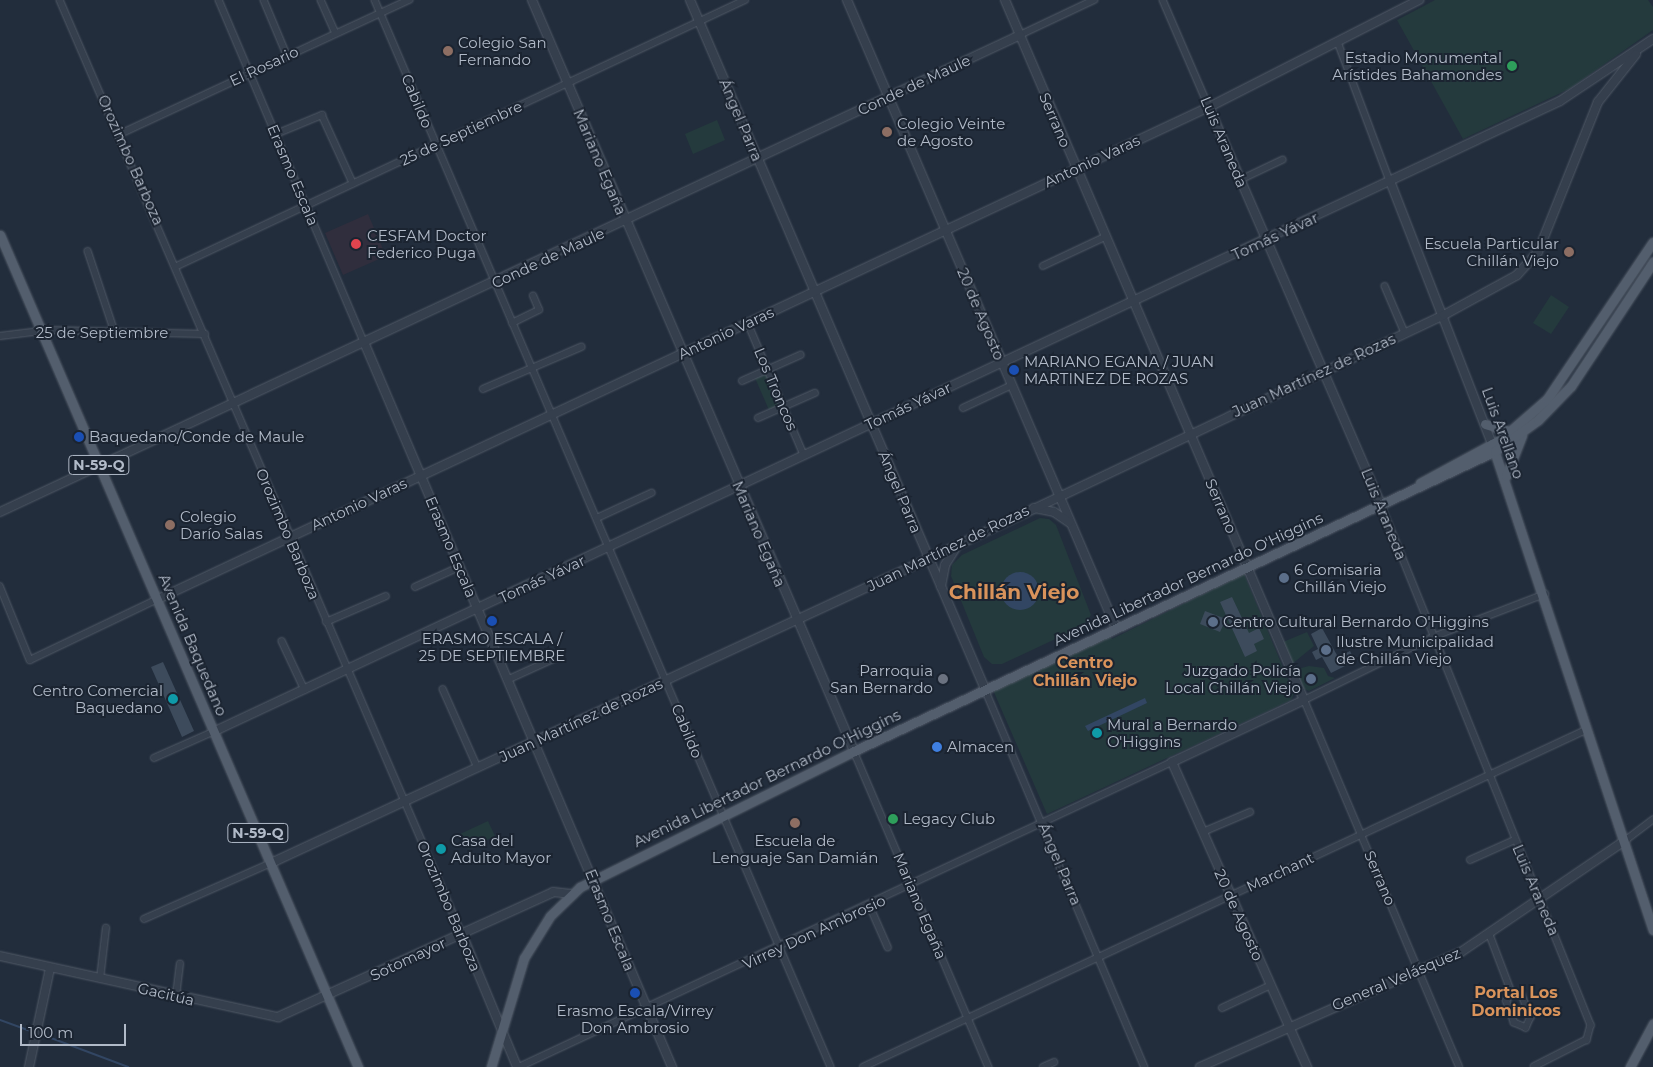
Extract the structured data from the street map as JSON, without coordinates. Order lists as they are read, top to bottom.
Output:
{
  "streets": {
    "main road": [
      "Luis Arellano",
      "N-59-Q",
      "Avenida Libertador Bernardo O'Higgins",
      "Avenida Baquedano"
    ],
    "street": [
      "El Rosario",
      "Conde de Maule",
      "Cabildo",
      "Ángel Parra",
      "Serrano",
      "25 de Septiembre",
      "Luis Araneda",
      "Orozimbo Barboza",
      "Antonio Varas",
      "Mariano Egaña",
      "Erasmo Escala",
      "Tomás Yávar",
      "20 de Agosto",
      "Juan Martínez de Rozas",
      "Los Troncos",
      "Marchant",
      "Virrey Don Ambrosio",
      "Sotomayor",
      "General Velásquez",
      "Gacitúa"
    ]
  },
  "crossings": [
    ["El Rosario", "Cabildo"],
    ["El Rosario", "Orozimbo Barboza"],
    ["El Rosario", "Erasmo Escala"],
    ["Conde de Maule", "Cabildo"],
    ["Conde de Maule", "Ángel Parra"],
    ["Conde de Maule", "Serrano"],
    ["Conde de Maule", "Orozimbo Barboza"],
    ["Conde de Maule", "Mariano Egaña"],
    ["Conde de Maule", "Erasmo Escala"],
    ["Conde de Maule", "20 de Agosto"],
    ["Conde de Maule", "Avenida Baquedano"],
    ["Cabildo", "25 de Septiembre"],
    ["Cabildo", "Antonio Varas"],
    ["Cabildo", "Tomás Yávar"],
    ["Cabildo", "Juan Martínez de Rozas"],
    ["Cabildo", "Avenida Libertador Bernardo O'Higgins"],
    ["Cabildo", "Virrey Don Ambrosio"],
    ["Ángel Parra", "25 de Septiembre"],
    ["Ángel Parra", "Antonio Varas"],
    ["Ángel Parra", "Tomás Yávar"],
    ["Ángel Parra", "Juan Martínez de Rozas"],
    ["Ángel Parra", "Avenida Libertador Bernardo O'Higgins"],
    ["Ángel Parra", "Marchant"],
    ["Ángel Parra", "Virrey Don Ambrosio"],
    ["Serrano", "Antonio Varas"],
    ["Serrano", "Tomás Yávar"],
    ["Serrano", "Juan Martínez de Rozas"],
    ["Serrano", "Avenida Libertador Bernardo O'Higgins"],
    ["Serrano", "Marchant"],
    ["Serrano", "Virrey Don Ambrosio"],
    ["Serrano", "General Velásquez"],
    ["25 de Septiembre", "Orozimbo Barboza"],
    ["25 de Septiembre", "Mariano Egaña"],
    ["25 de Septiembre", "Erasmo Escala"],
    ["25 de Septiembre", "Avenida Baquedano"],
    ["Luis Araneda", "Antonio Varas"],
    ["Luis Araneda", "Tomás Yávar"],
    ["Luis Araneda", "Juan Martínez de Rozas"],
    ["Luis Araneda", "Avenida Libertador Bernardo O'Higgins"],
    ["Luis Araneda", "Marchant"],
    ["Luis Araneda", "Virrey Don Ambrosio"],
    ["Luis Araneda", "General Velásquez"],
    ["Orozimbo Barboza", "Antonio Varas"],
    ["Orozimbo Barboza", "Tomás Yávar"],
    ["Orozimbo Barboza", "Juan Martínez de Rozas"],
    ["Orozimbo Barboza", "Avenida Libertador Bernardo O'Higgins"],
    ["Orozimbo Barboza", "Virrey Don Ambrosio"],
    ["Orozimbo Barboza", "Sotomayor"],
    ["Antonio Varas", "Mariano Egaña"],
    ["Antonio Varas", "Erasmo Escala"],
    ["Antonio Varas", "20 de Agosto"],
    ["Antonio Varas", "Los Troncos"],
    ["Antonio Varas", "Luis Arellano"],
    ["Antonio Varas", "Avenida Baquedano"],
    ["Mariano Egaña", "Tomás Yávar"],
    ["Mariano Egaña", "Juan Martínez de Rozas"],
    ["Mariano Egaña", "Avenida Libertador Bernardo O'Higgins"],
    ["Mariano Egaña", "Marchant"],
    ["Mariano Egaña", "Virrey Don Ambrosio"],
    ["Erasmo Escala", "Tomás Yávar"],
    ["Erasmo Escala", "Juan Martínez de Rozas"],
    ["Erasmo Escala", "Avenida Libertador Bernardo O'Higgins"],
    ["Erasmo Escala", "Virrey Don Ambrosio"],
    ["Tomás Yávar", "20 de Agosto"],
    ["Tomás Yávar", "Juan Martínez de Rozas"],
    ["Tomás Yávar", "Los Troncos"],
    ["Tomás Yávar", "Luis Arellano"],
    ["Tomás Yávar", "Avenida Baquedano"],
    ["20 de Agosto", "Juan Martínez de Rozas"],
    ["20 de Agosto", "Avenida Libertador Bernardo O'Higgins"],
    ["20 de Agosto", "Marchant"],
    ["20 de Agosto", "Virrey Don Ambrosio"],
    ["20 de Agosto", "General Velásquez"],
    ["Juan Martínez de Rozas", "Luis Arellano"],
    ["Juan Martínez de Rozas", "Avenida Baquedano"],
    ["Luis Arellano", "Avenida Libertador Bernardo O'Higgins"],
    ["Luis Arellano", "Marchant"],
    ["Luis Arellano", "Virrey Don Ambrosio"],
    ["Luis Arellano", "General Velásquez"],
    ["Avenida Libertador Bernardo O'Higgins", "Sotomayor"],
    ["Avenida Baquedano", "Sotomayor"],
    ["Avenida Baquedano", "Gacitúa"],
    ["Sotomayor", "Gacitúa"]
  ],
  "districts": ["Chillán Viejo", "Centro Chillán Viejo", "Portal Los Dominicos"],
  "places": [
    "Colegio San Fernando",
    "Estadio Monumental Arístides Bahamondes",
    "Colegio Veinte de Agosto",
    "CESFAM Doctor Federico Puga",
    "Escuela Particular Chillán Viejo",
    "MARIANO EGANA / JUAN MARTINEZ DE ROZAS",
    "Baquedano/Conde de Maule",
    "Colegio Darío Salas",
    "6 Comisaria Chillán Viejo",
    "ERASMO ESCALA / 25 DE SEPTIEMBRE",
    "Centro Cultural Bernardo O'Higgins",
    "Ilustre Municipalidad de Chillán Viejo",
    "Parroquia San Bernardo",
    "Juzgado Policía Local Chillán Viejo",
    "Centro Comercial Baquedano",
    "Mural a Bernardo O'Higgins",
    "Almacen",
    "Legacy Club",
    "Escuela de Lenguaje San Damián",
    "Casa del Adulto Mayor",
    "Erasmo Escala/Virrey Don Ambrosio"
  ],
  "scale_bar": "100 m"
}
